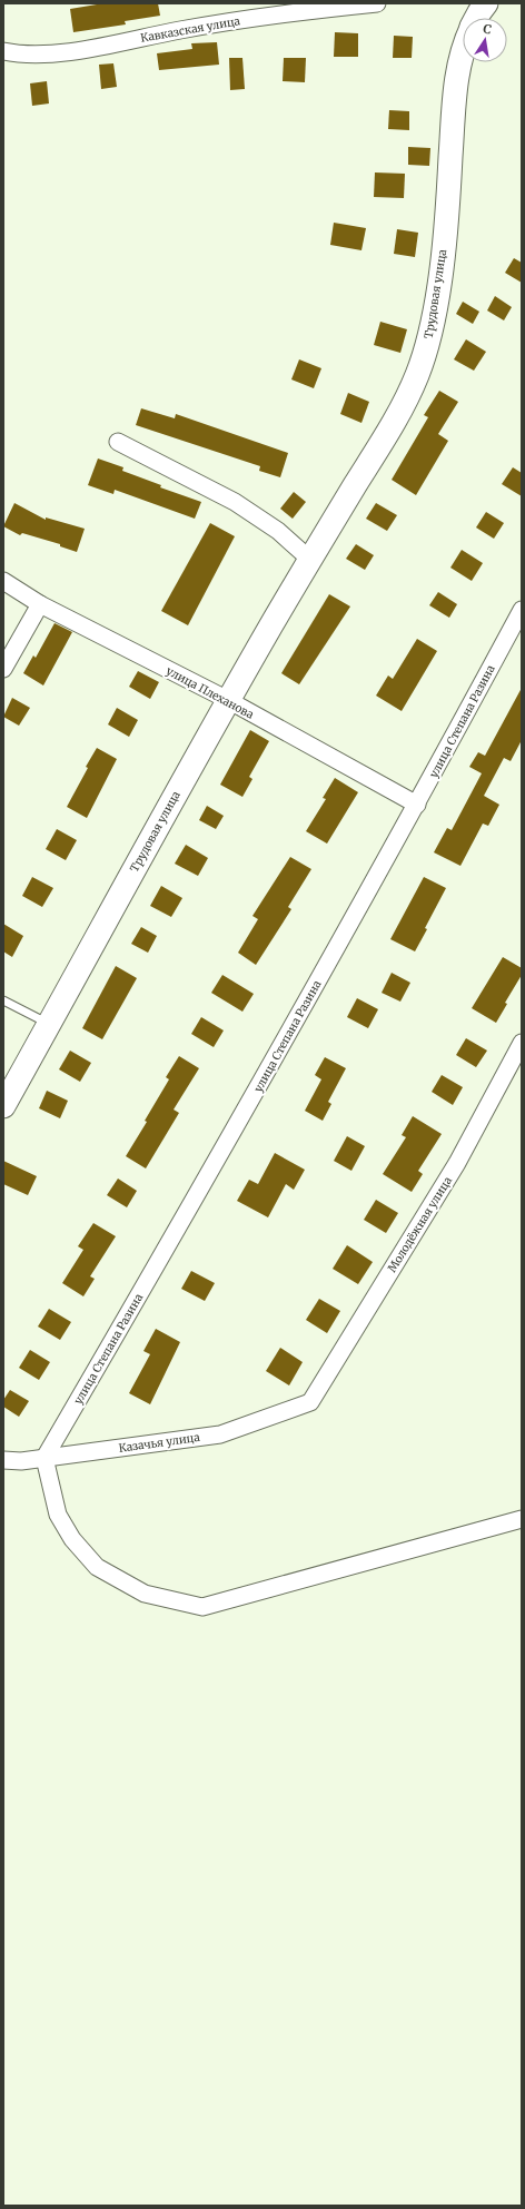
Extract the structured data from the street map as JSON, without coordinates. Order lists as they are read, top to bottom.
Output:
{
  "streets": {
    "street": [
      "Кавказская улица",
      "Трудовая улица",
      "улица Плеханова",
      "улица Степана Разина",
      "Молодёжная улица",
      "Казачья улица"
    ]
  },
  "crossings": [
    ["Трудовая улица", "улица Плеханова"],
    ["улица Плеханова", "улица Степана Разина"],
    ["улица Степана Разина", "Казачья улица"],
    ["Молодёжная улица", "Казачья улица"]
  ],
  "north": "top"
}
